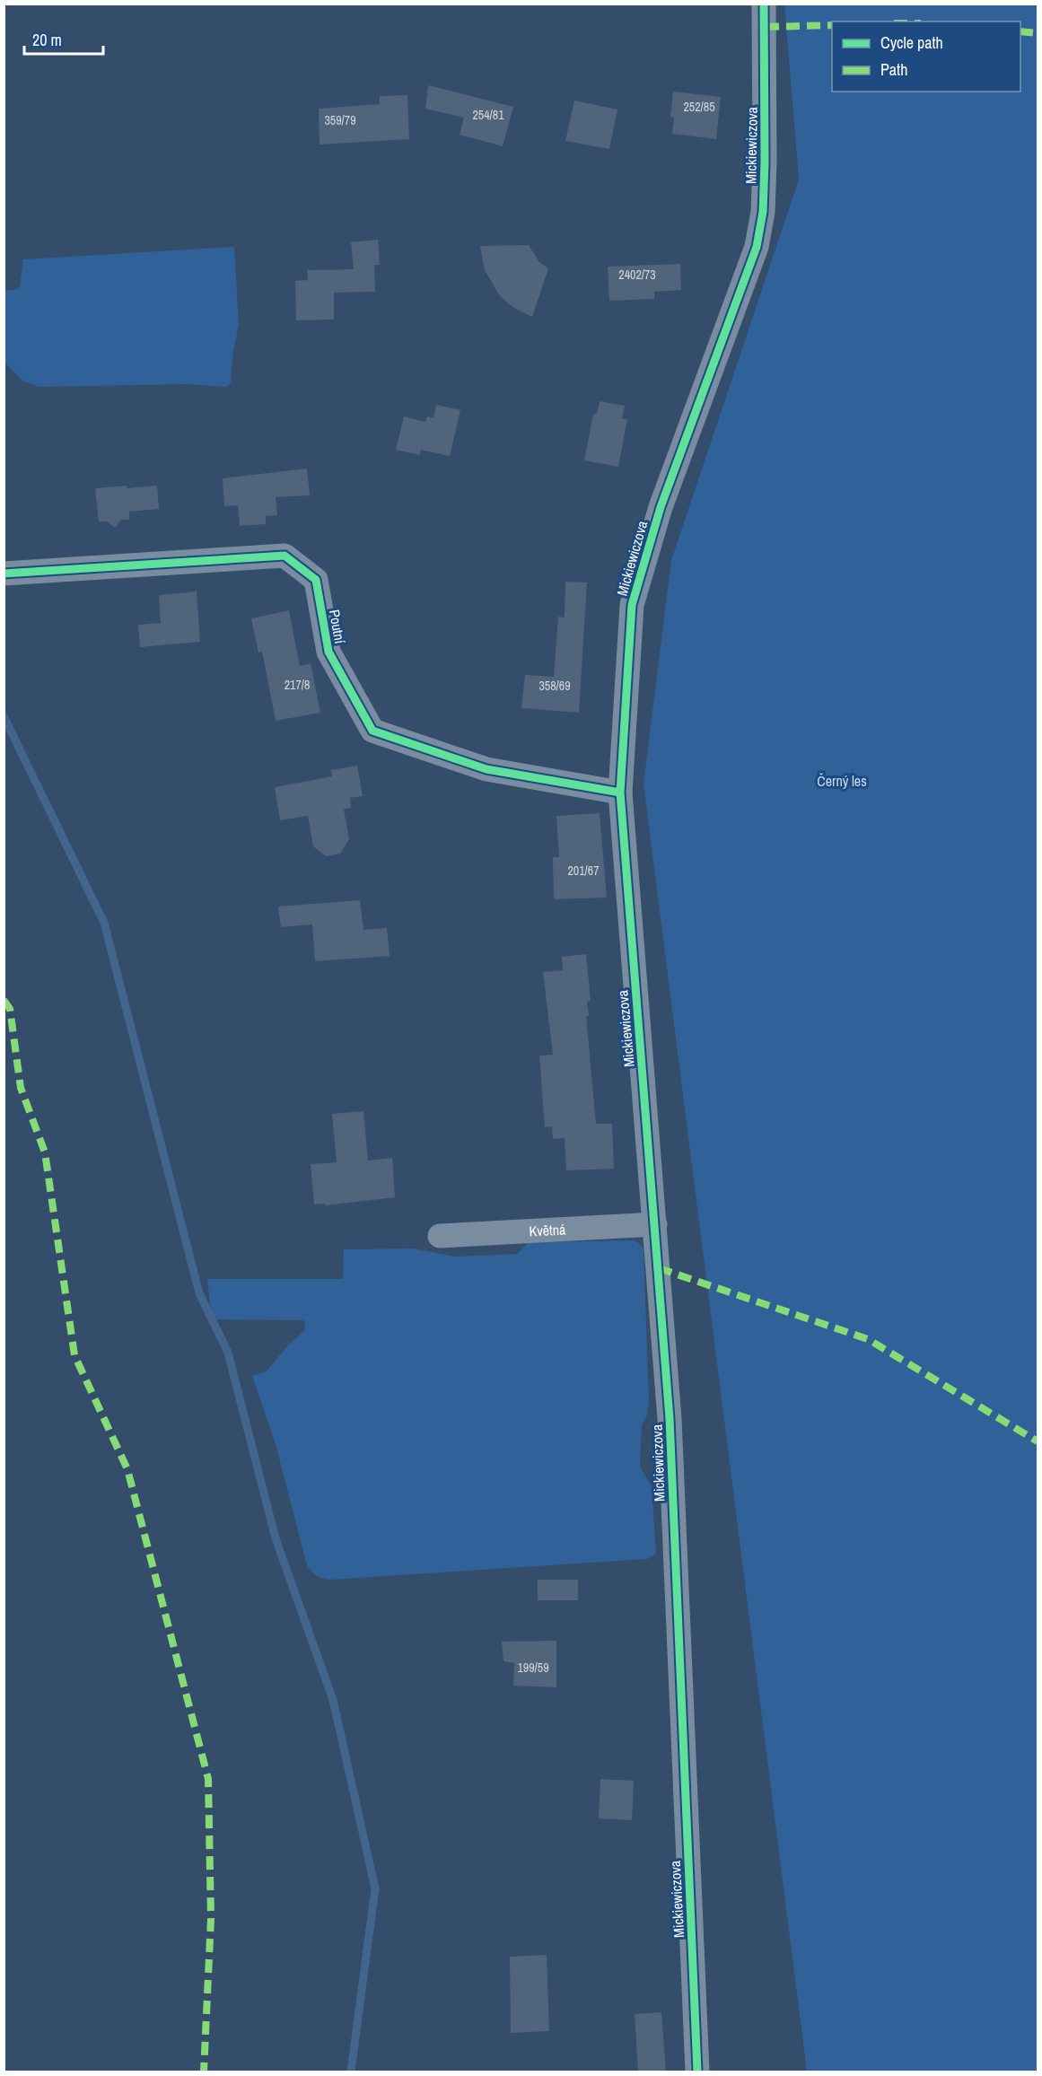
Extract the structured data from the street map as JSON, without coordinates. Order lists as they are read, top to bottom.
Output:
{
  "streets": {
    "street": ["Mickiewiczova", "Poutní", "Květná"]
  },
  "crossings": [
    ["Mickiewiczova", "Poutní"],
    ["Mickiewiczova", "Květná"]
  ],
  "parks": ["Černý les"],
  "house_numbers": [
    "252/85",
    "254/81",
    "359/79",
    "2402/73",
    "217/8",
    "358/69",
    "201/67",
    "199/59"
  ],
  "legend": ["Cycle path", "Path"],
  "scale_bar": "20 m"
}
